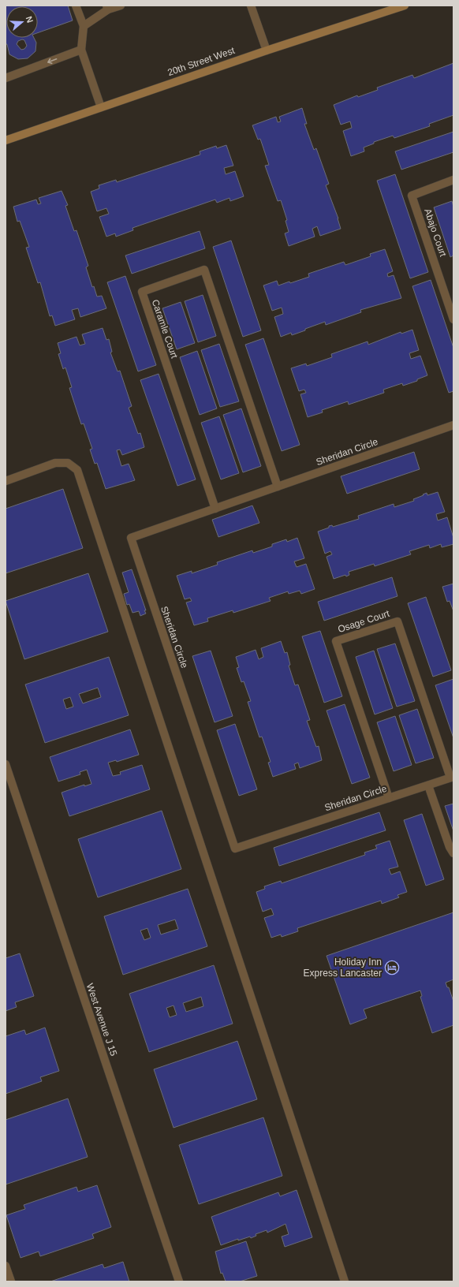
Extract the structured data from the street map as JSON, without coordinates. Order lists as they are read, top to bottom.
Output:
{
  "streets": {
    "main road": ["20th Street West"],
    "street": [
      "Abajo Court",
      "Caramle Court",
      "Sheridan Circle",
      "Osage Court",
      "West Avenue J 15"
    ]
  },
  "crossings": [
    ["Caramle Court", "Sheridan Circle"],
    ["Sheridan Circle", "Osage Court"]
  ],
  "places": {
    "hotel": ["Holiday Inn Express Lancaster"]
  },
  "north": "right"
}
